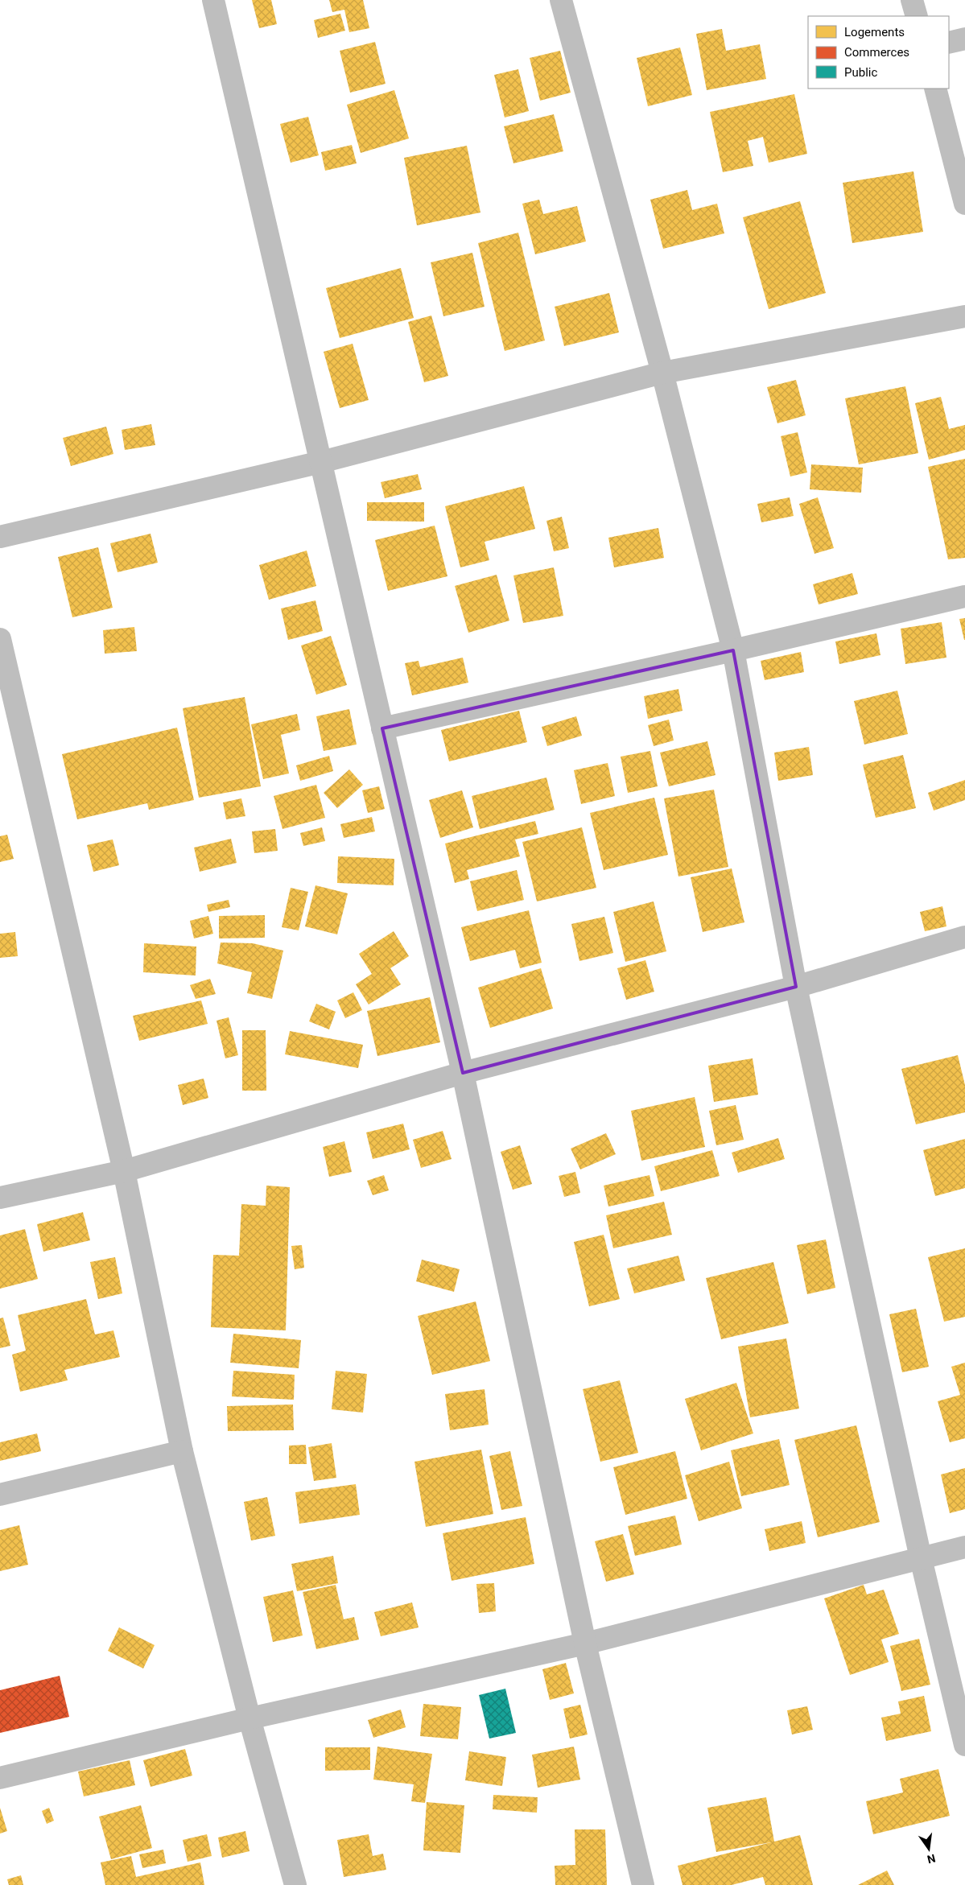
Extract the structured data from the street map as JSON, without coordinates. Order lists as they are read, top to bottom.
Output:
{
  "legend": ["Logements", "Commerces", "Public"],
  "north": "bottom"
}
